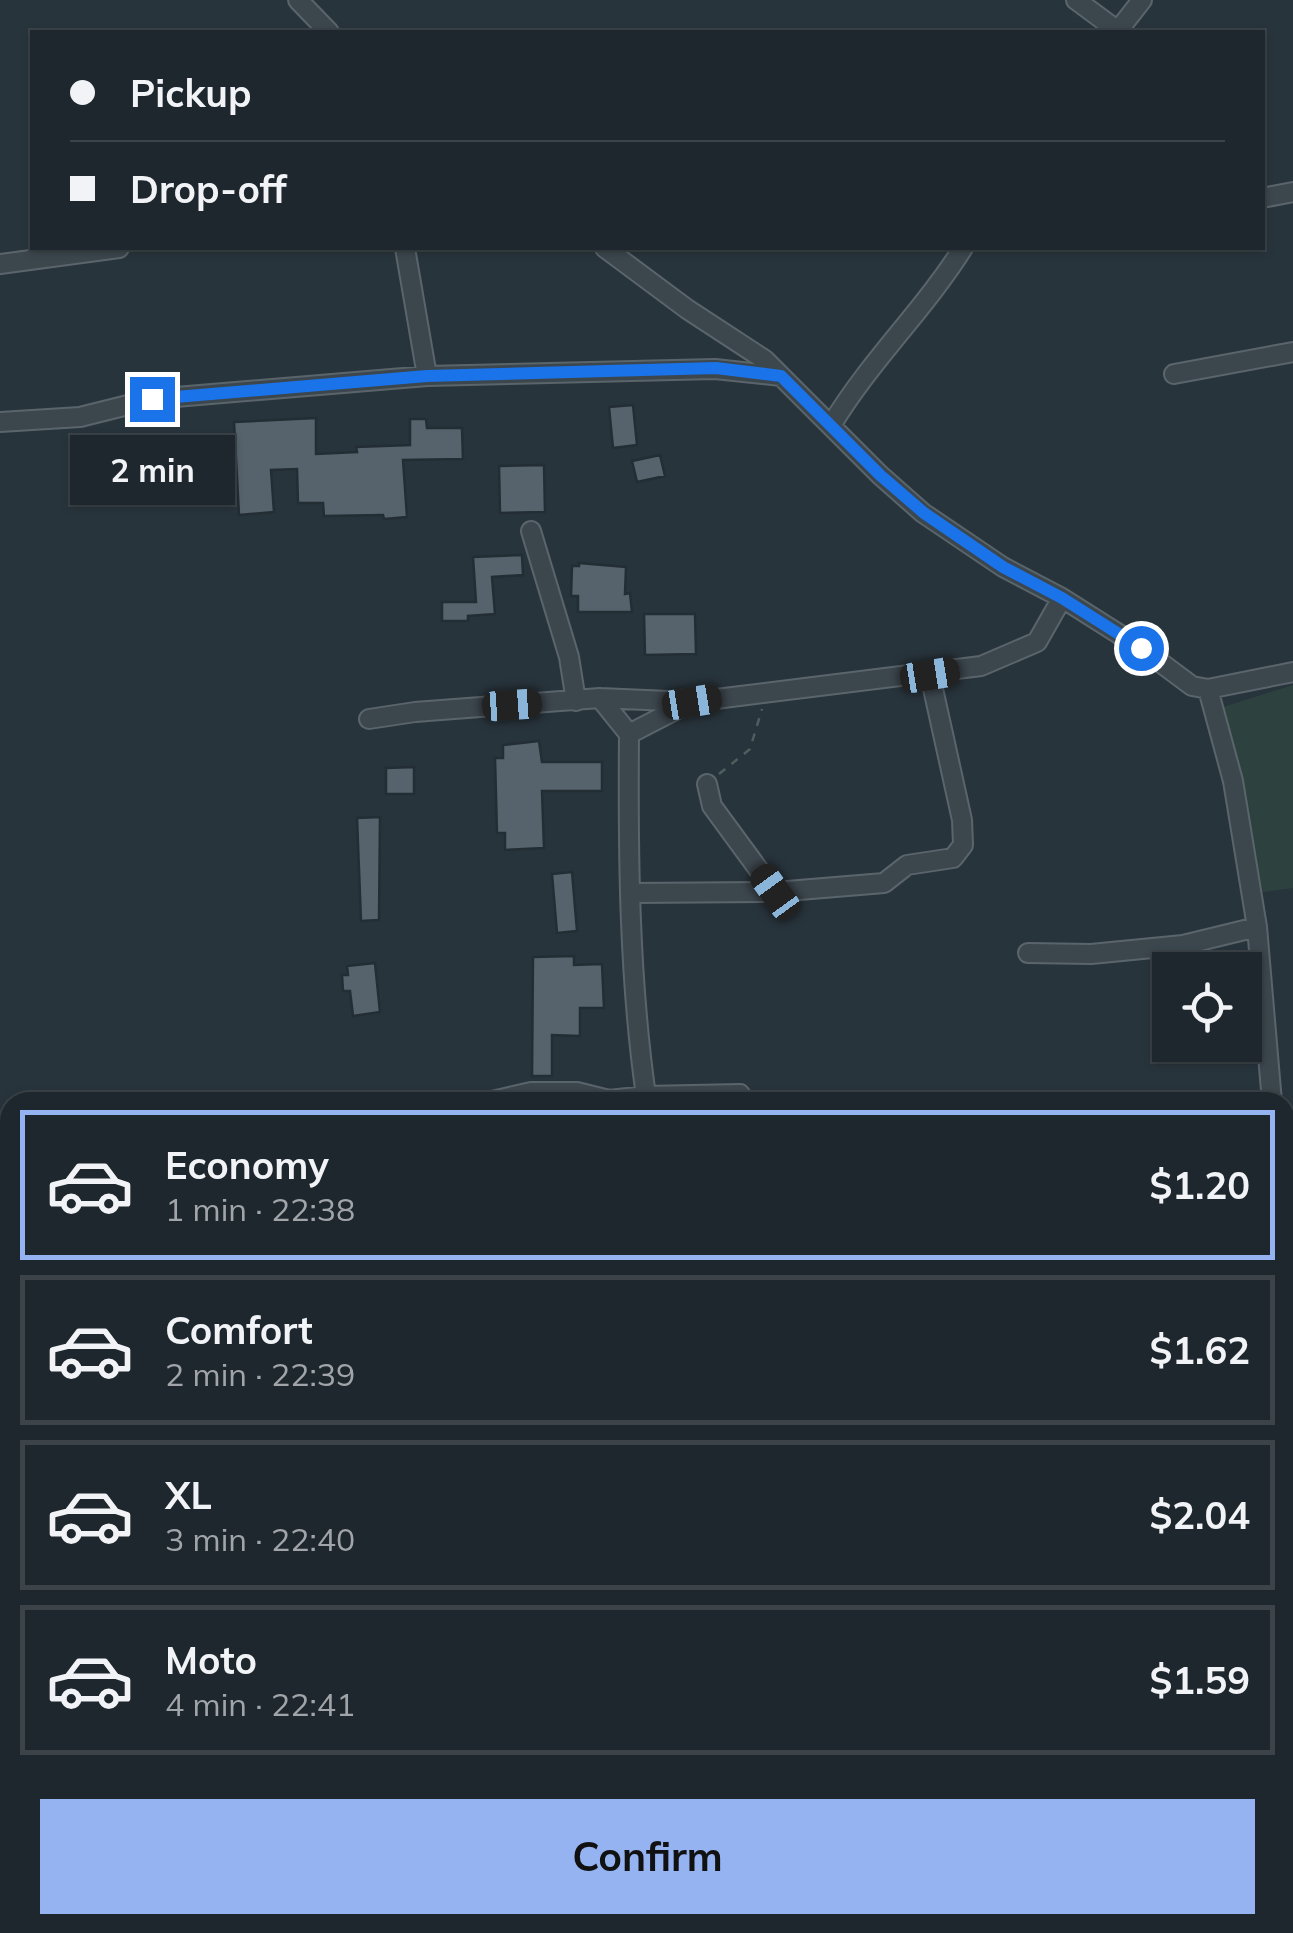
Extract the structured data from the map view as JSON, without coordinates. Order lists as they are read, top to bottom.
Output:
{
  "page": {
    "banner": ["Pickup", "Drop-off"],
    "bubble": "2 min",
    "list": [
      {
        "name": "Economy",
        "note": "1 min · 22:38",
        "value": "$1.20"
      },
      {
        "name": "Comfort",
        "note": "2 min · 22:39",
        "value": "$1.62"
      },
      {
        "name": "XL",
        "note": "3 min · 22:40",
        "value": "$2.04"
      },
      {
        "name": "Moto",
        "note": "4 min · 22:41",
        "value": "$1.59"
      }
    ],
    "buttons": "Confirm"
  }
}
